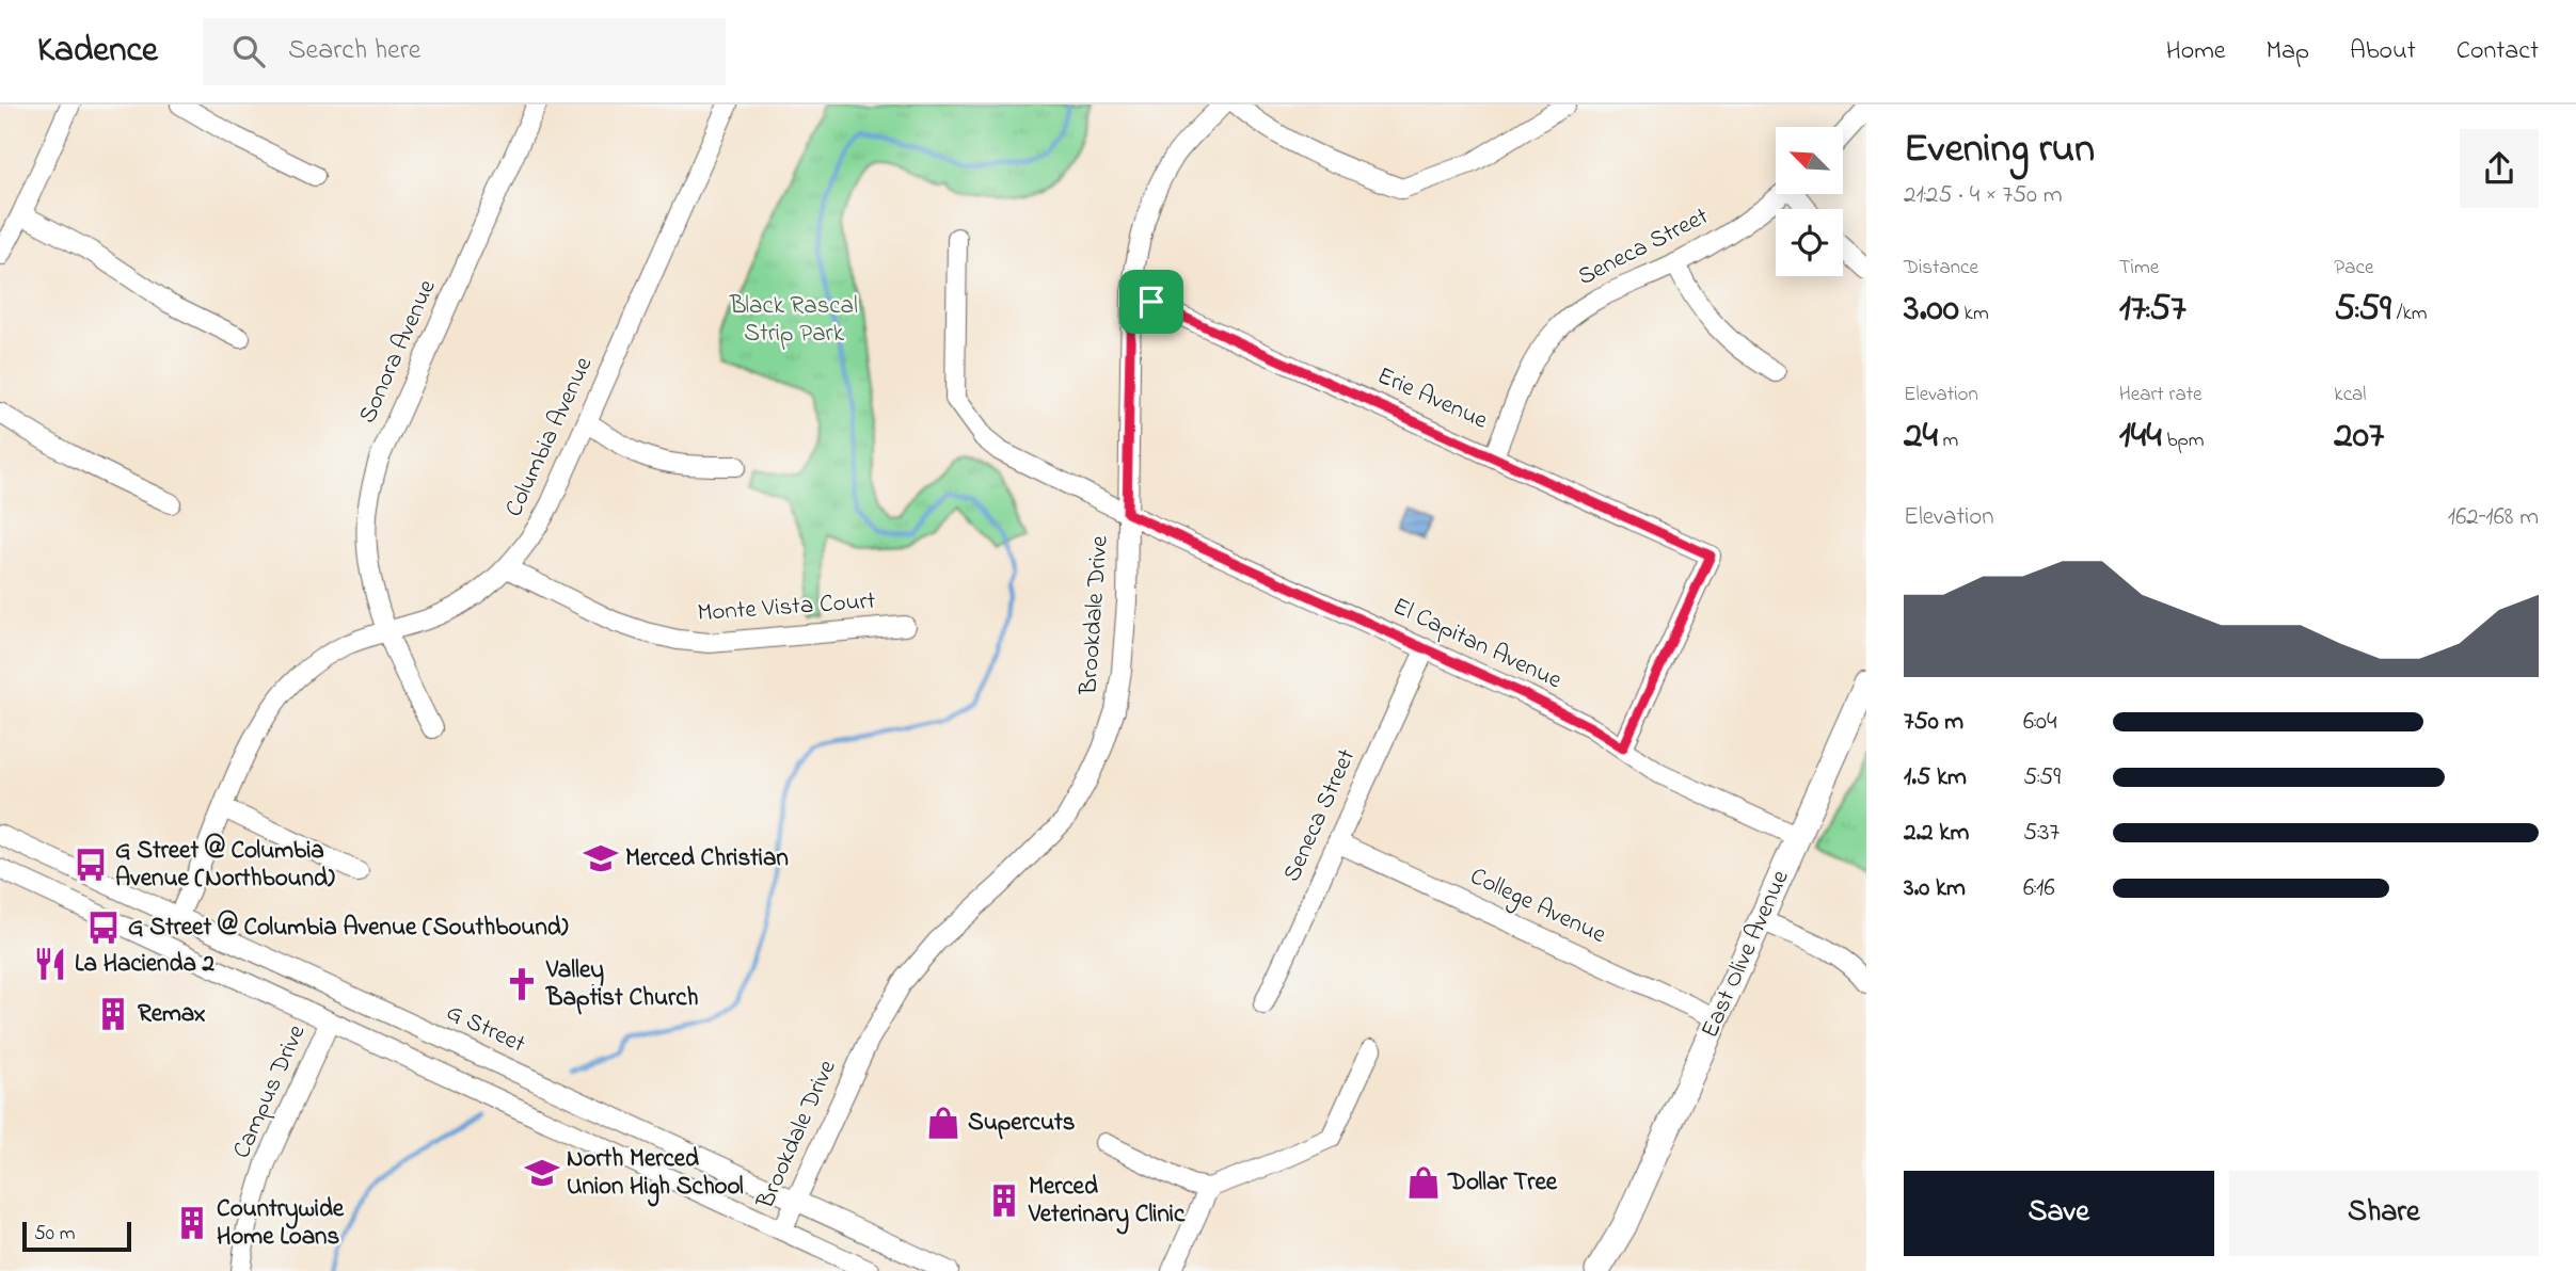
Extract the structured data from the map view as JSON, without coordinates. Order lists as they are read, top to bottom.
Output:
{
  "streets": {
    "main road": ["East Olive Avenue"],
    "street": [
      "Seneca Street",
      "Sonora Avenue",
      "Erie Avenue",
      "Columbia Avenue",
      "Monte Vista Court",
      "Brookdale Drive",
      "El Capitan Avenue",
      "College Avenue",
      "G Street",
      "Campus Drive"
    ]
  },
  "crossings": [
    ["Seneca Street", "Erie Avenue"],
    ["Seneca Street", "El Capitan Avenue"],
    ["Seneca Street", "College Avenue"],
    ["Sonora Avenue", "Columbia Avenue"],
    ["Erie Avenue", "Brookdale Drive"],
    ["Erie Avenue", "El Capitan Avenue"],
    ["Columbia Avenue", "Monte Vista Court"],
    ["Columbia Avenue", "G Street"],
    ["Brookdale Drive", "El Capitan Avenue"],
    ["Brookdale Drive", "G Street"],
    ["El Capitan Avenue", "East Olive Avenue"],
    ["College Avenue", "East Olive Avenue"]
  ],
  "parks": ["Black Rascal Strip Park"],
  "places": {
    "school or university": ["Merced Christian", "North Merced Union High School"],
    "bus stop": ["G Street @ Columbia Avenue (Northbound)", "G Street @ Columbia Avenue (Southbound)"],
    "restaurant": ["La Hacienda 2"],
    "church": ["Valley Baptist Church"],
    "building": ["Remax", "Merced Veterinary Clinic", "Countrywide Home Loans"],
    "shop": ["Supercuts", "Dollar Tree"]
  },
  "scale_bar": "50 m",
  "north": "top left",
  "page": {
    "header": "Kadence",
    "search": "Search here",
    "nav": [
      "Home",
      "Map",
      "About",
      "Contact"
    ],
    "heading": ["Evening run", "21:25 · 4 × 750 m"],
    "stats": [
      ["Distance", "3.00 km"],
      ["Time", "17:57"],
      ["Pace", "5:59 /km"],
      ["Elevation", "24 m"],
      ["Heart rate", "144 bpm"],
      ["kcal", "207"]
    ],
    "chart": ["Elevation", "162–168 m"],
    "list": [
      {
        "name": "750 m",
        "note": "6:04"
      },
      {
        "name": "1.5 km",
        "note": "5:59"
      },
      {
        "name": "2.2 km",
        "note": "5:37"
      },
      {
        "name": "3.0 km",
        "note": "6:16"
      }
    ],
    "buttons": ["Save", "Share"],
    "scale": "50 m"
  }
}
